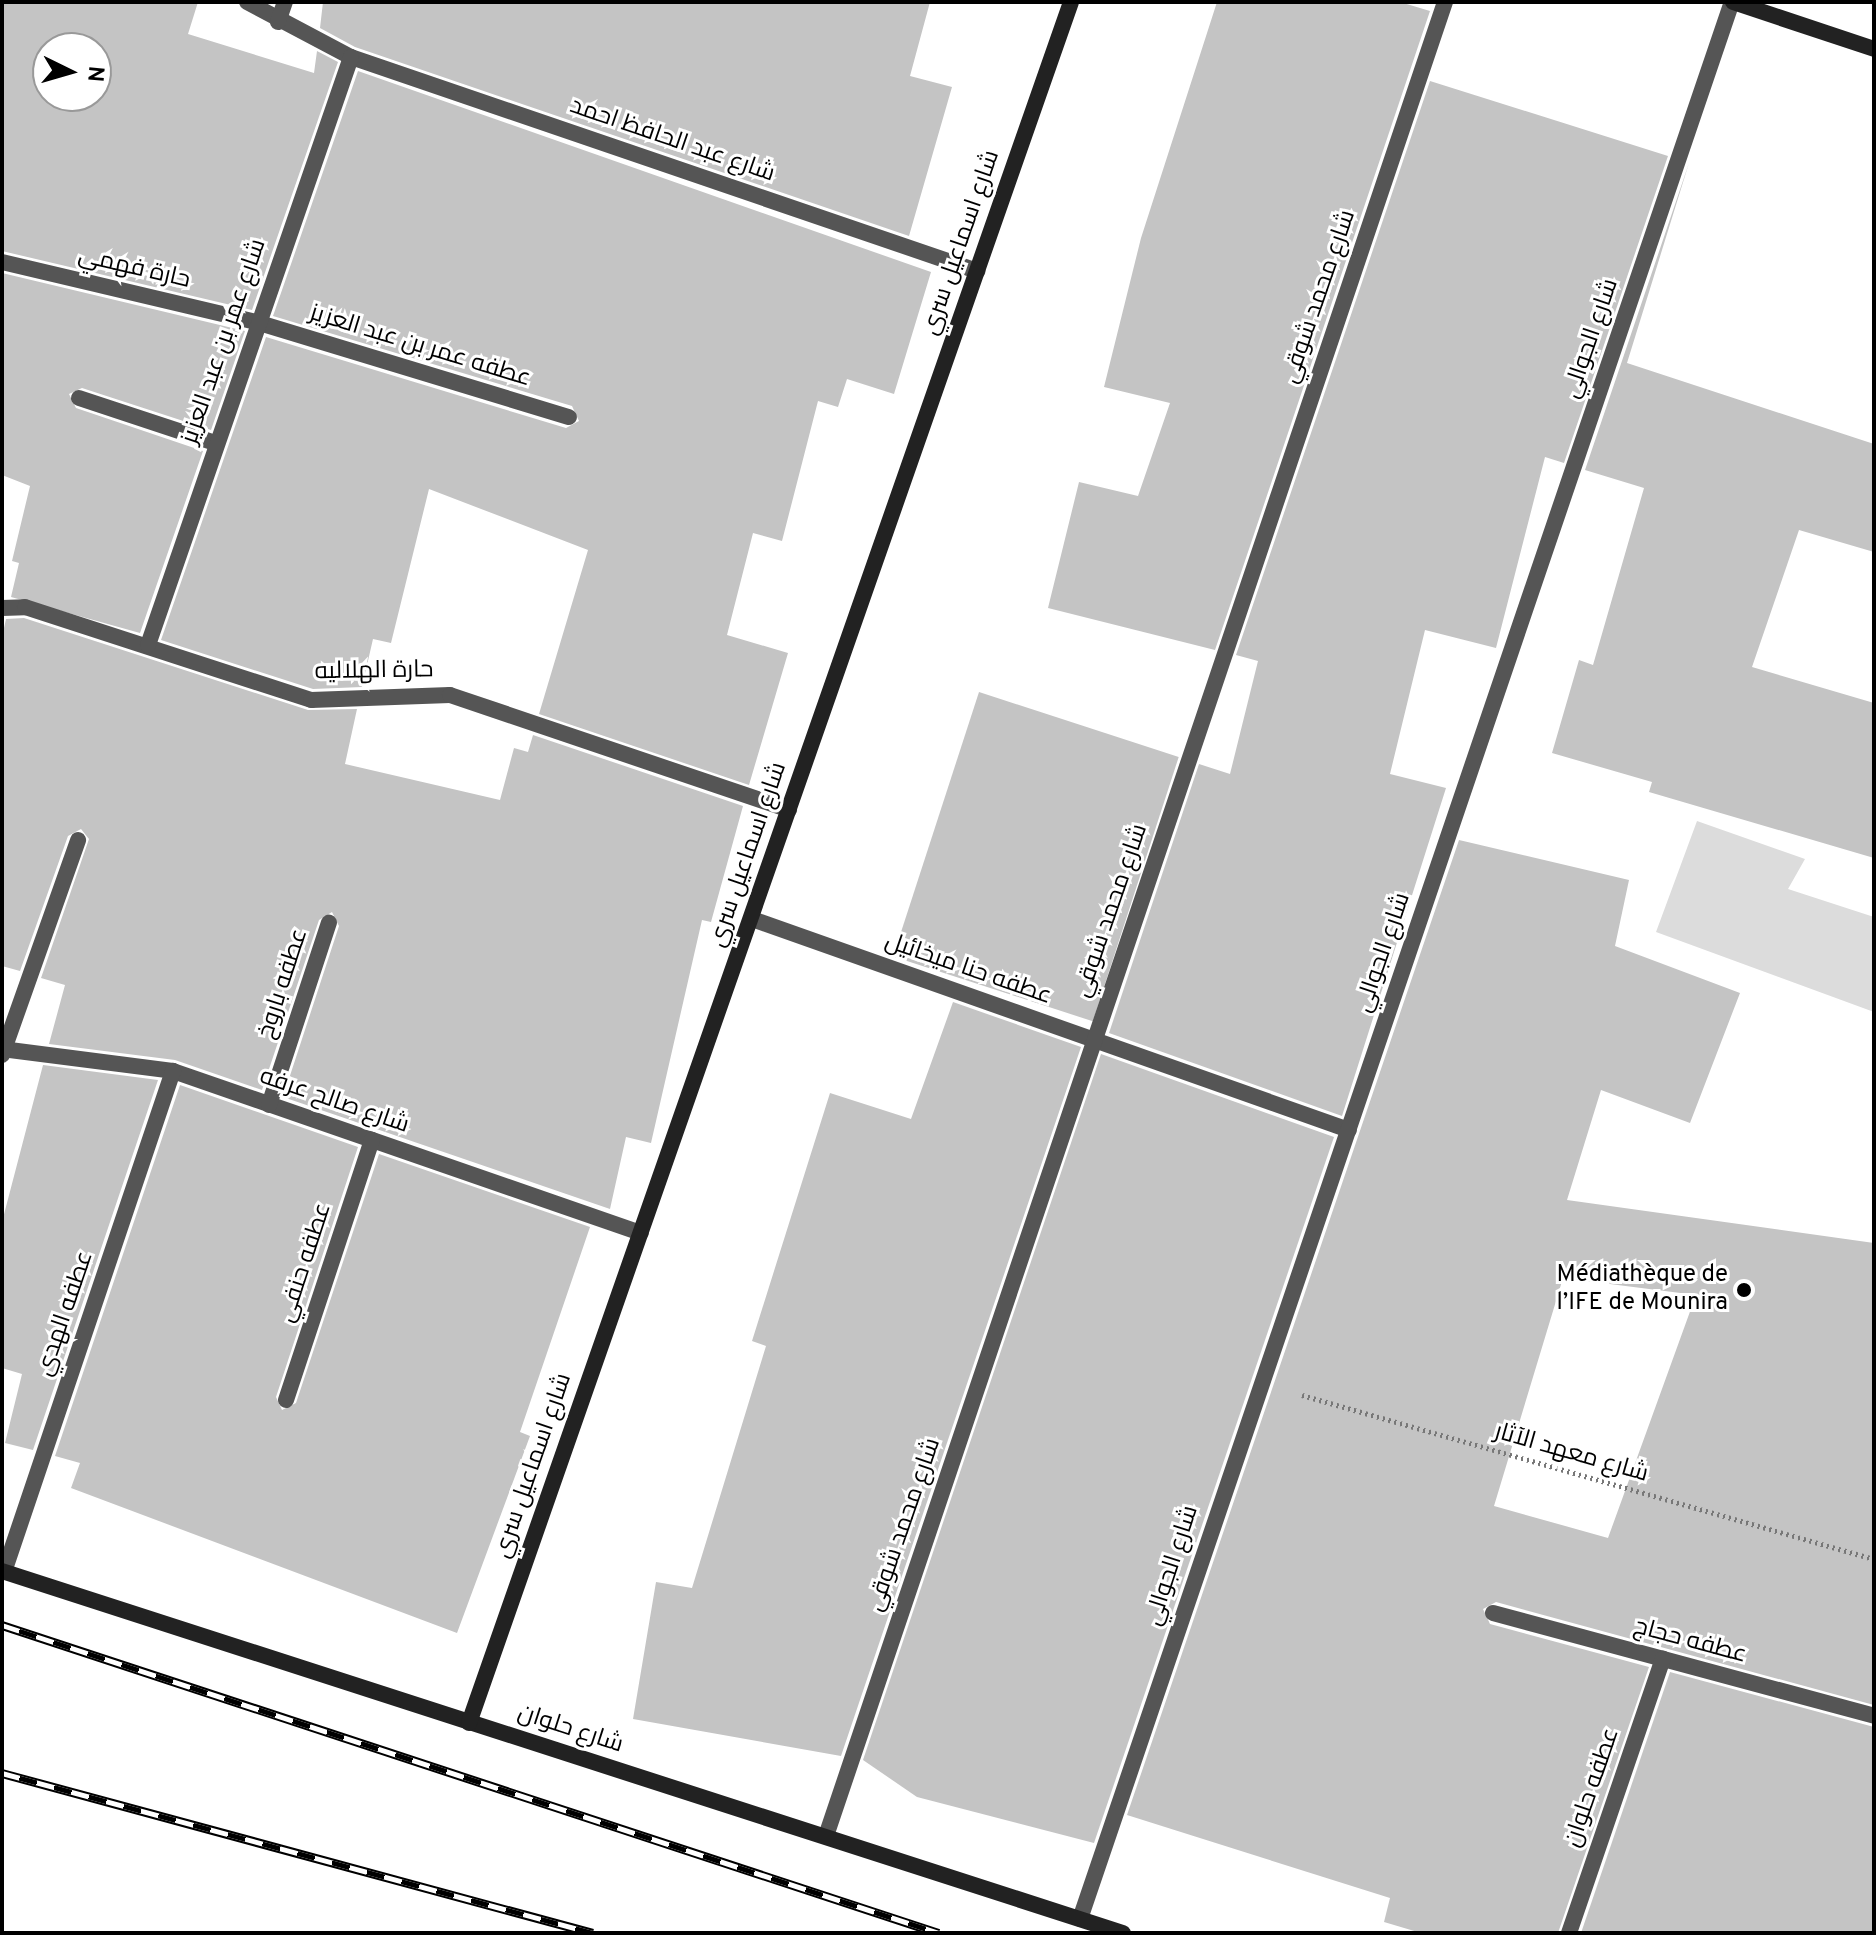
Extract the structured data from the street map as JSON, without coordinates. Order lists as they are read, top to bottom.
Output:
{
  "streets": {
    "street": [
      "شارع عبد الحافظ احمد",
      "شارع اسماعيل سري",
      "حارة فهمي",
      "شارع محمد شوقي",
      "شارع الجوالي",
      "شارع عمر بن عبد العزيز",
      "عطفه عمر بن عبد العزيز",
      "حارة الهلاليه",
      "عطفه حنا ميخائيل",
      "عطفه باروخ",
      "شارع صالح عرفه",
      "عطفه حنفي",
      "عطفه الهدي",
      "عطفه حجاج",
      "شارع حلوان",
      "عطفه حلوان"
    ],
    "path": ["شارع معهد الآثار"]
  },
  "crossings": [
    ["شارع عبد الحافظ احمد", "شارع اسماعيل سري"],
    ["شارع عبد الحافظ احمد", "شارع عمر بن عبد العزيز"],
    ["شارع اسماعيل سري", "حارة الهلاليه"],
    ["شارع اسماعيل سري", "عطفه حنا ميخائيل"],
    ["شارع اسماعيل سري", "شارع صالح عرفه"],
    ["شارع اسماعيل سري", "شارع حلوان"],
    ["حارة فهمي", "شارع عمر بن عبد العزيز"],
    ["حارة فهمي", "عطفه عمر بن عبد العزيز"],
    ["شارع محمد شوقي", "عطفه حنا ميخائيل"],
    ["شارع محمد شوقي", "شارع حلوان"],
    ["شارع الجوالي", "عطفه حنا ميخائيل"],
    ["شارع الجوالي", "شارع معهد الآثار"],
    ["شارع الجوالي", "شارع حلوان"],
    ["شارع عمر بن عبد العزيز", "عطفه عمر بن عبد العزيز"],
    ["شارع عمر بن عبد العزيز", "حارة الهلاليه"],
    ["عطفه باروخ", "شارع صالح عرفه"],
    ["شارع صالح عرفه", "عطفه حنفي"],
    ["شارع صالح عرفه", "عطفه الهدي"],
    ["عطفه الهدي", "شارع حلوان"],
    ["عطفه حجاج", "عطفه حلوان"]
  ],
  "places": ["Médiathèque de l’IFE de Mounira"],
  "north": "right"
}
